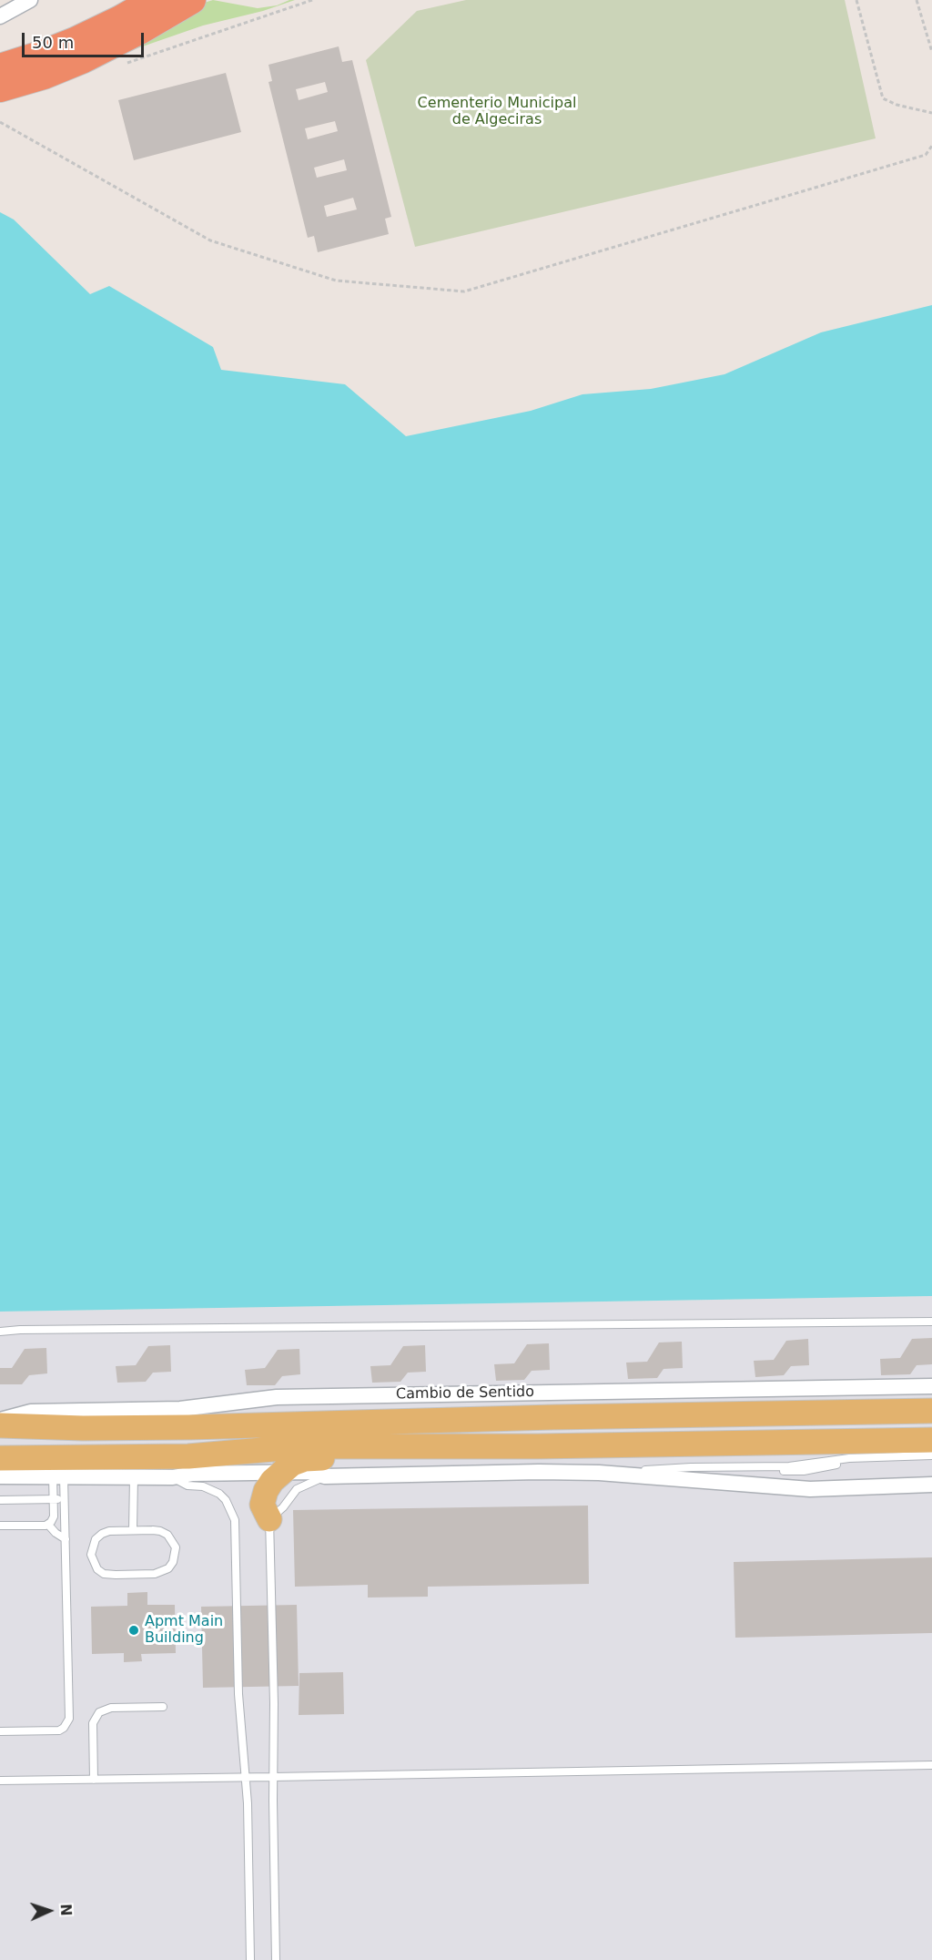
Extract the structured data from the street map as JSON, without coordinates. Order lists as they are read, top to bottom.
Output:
{
  "streets": {
    "street": ["Cambio de Sentido"]
  },
  "parks": ["Cementerio Municipal de Algeciras"],
  "places": ["Apmt Main Building"],
  "scale_bar": "50 m",
  "north": "right"
}
